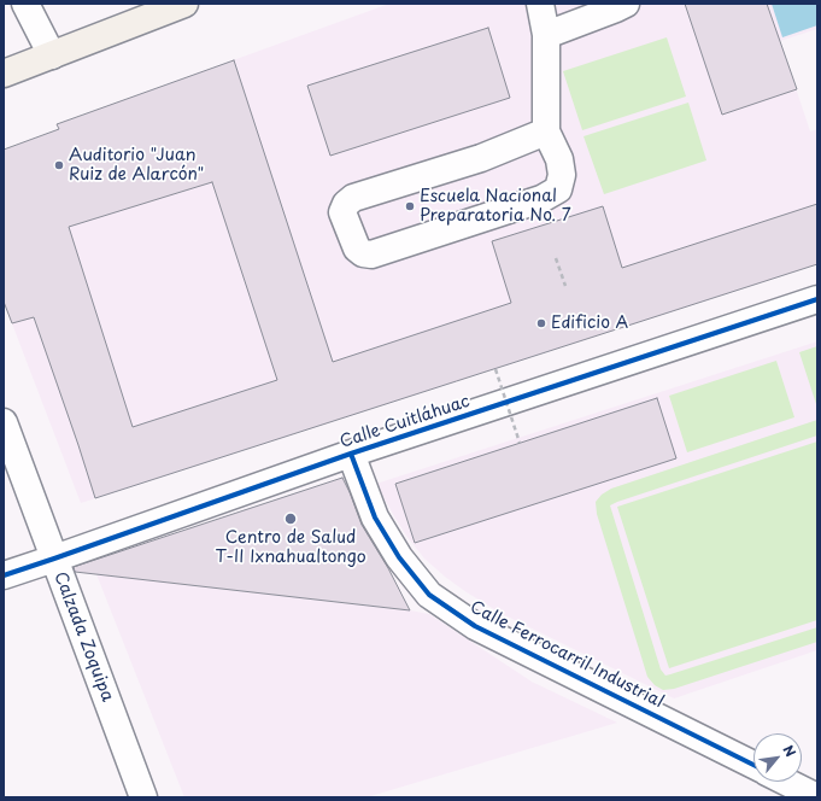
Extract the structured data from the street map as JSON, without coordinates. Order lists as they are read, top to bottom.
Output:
{
  "streets": {
    "street": ["Calle Cuitláhuac", "Calzada Zoquipa", "Calle Ferrocarril Industrial"]
  },
  "crossings": [
    ["Calle Cuitláhuac", "Calzada Zoquipa"],
    ["Calle Cuitláhuac", "Calle Ferrocarril Industrial"]
  ],
  "places": [
    "Auditorio \"Juan Ruiz de Alarcón\"",
    "Escuela Nacional Preparatoria No. 7",
    "Edificio A",
    "Centro de Salud T-II Ixnahualtongo"
  ],
  "north": "top right"
}
